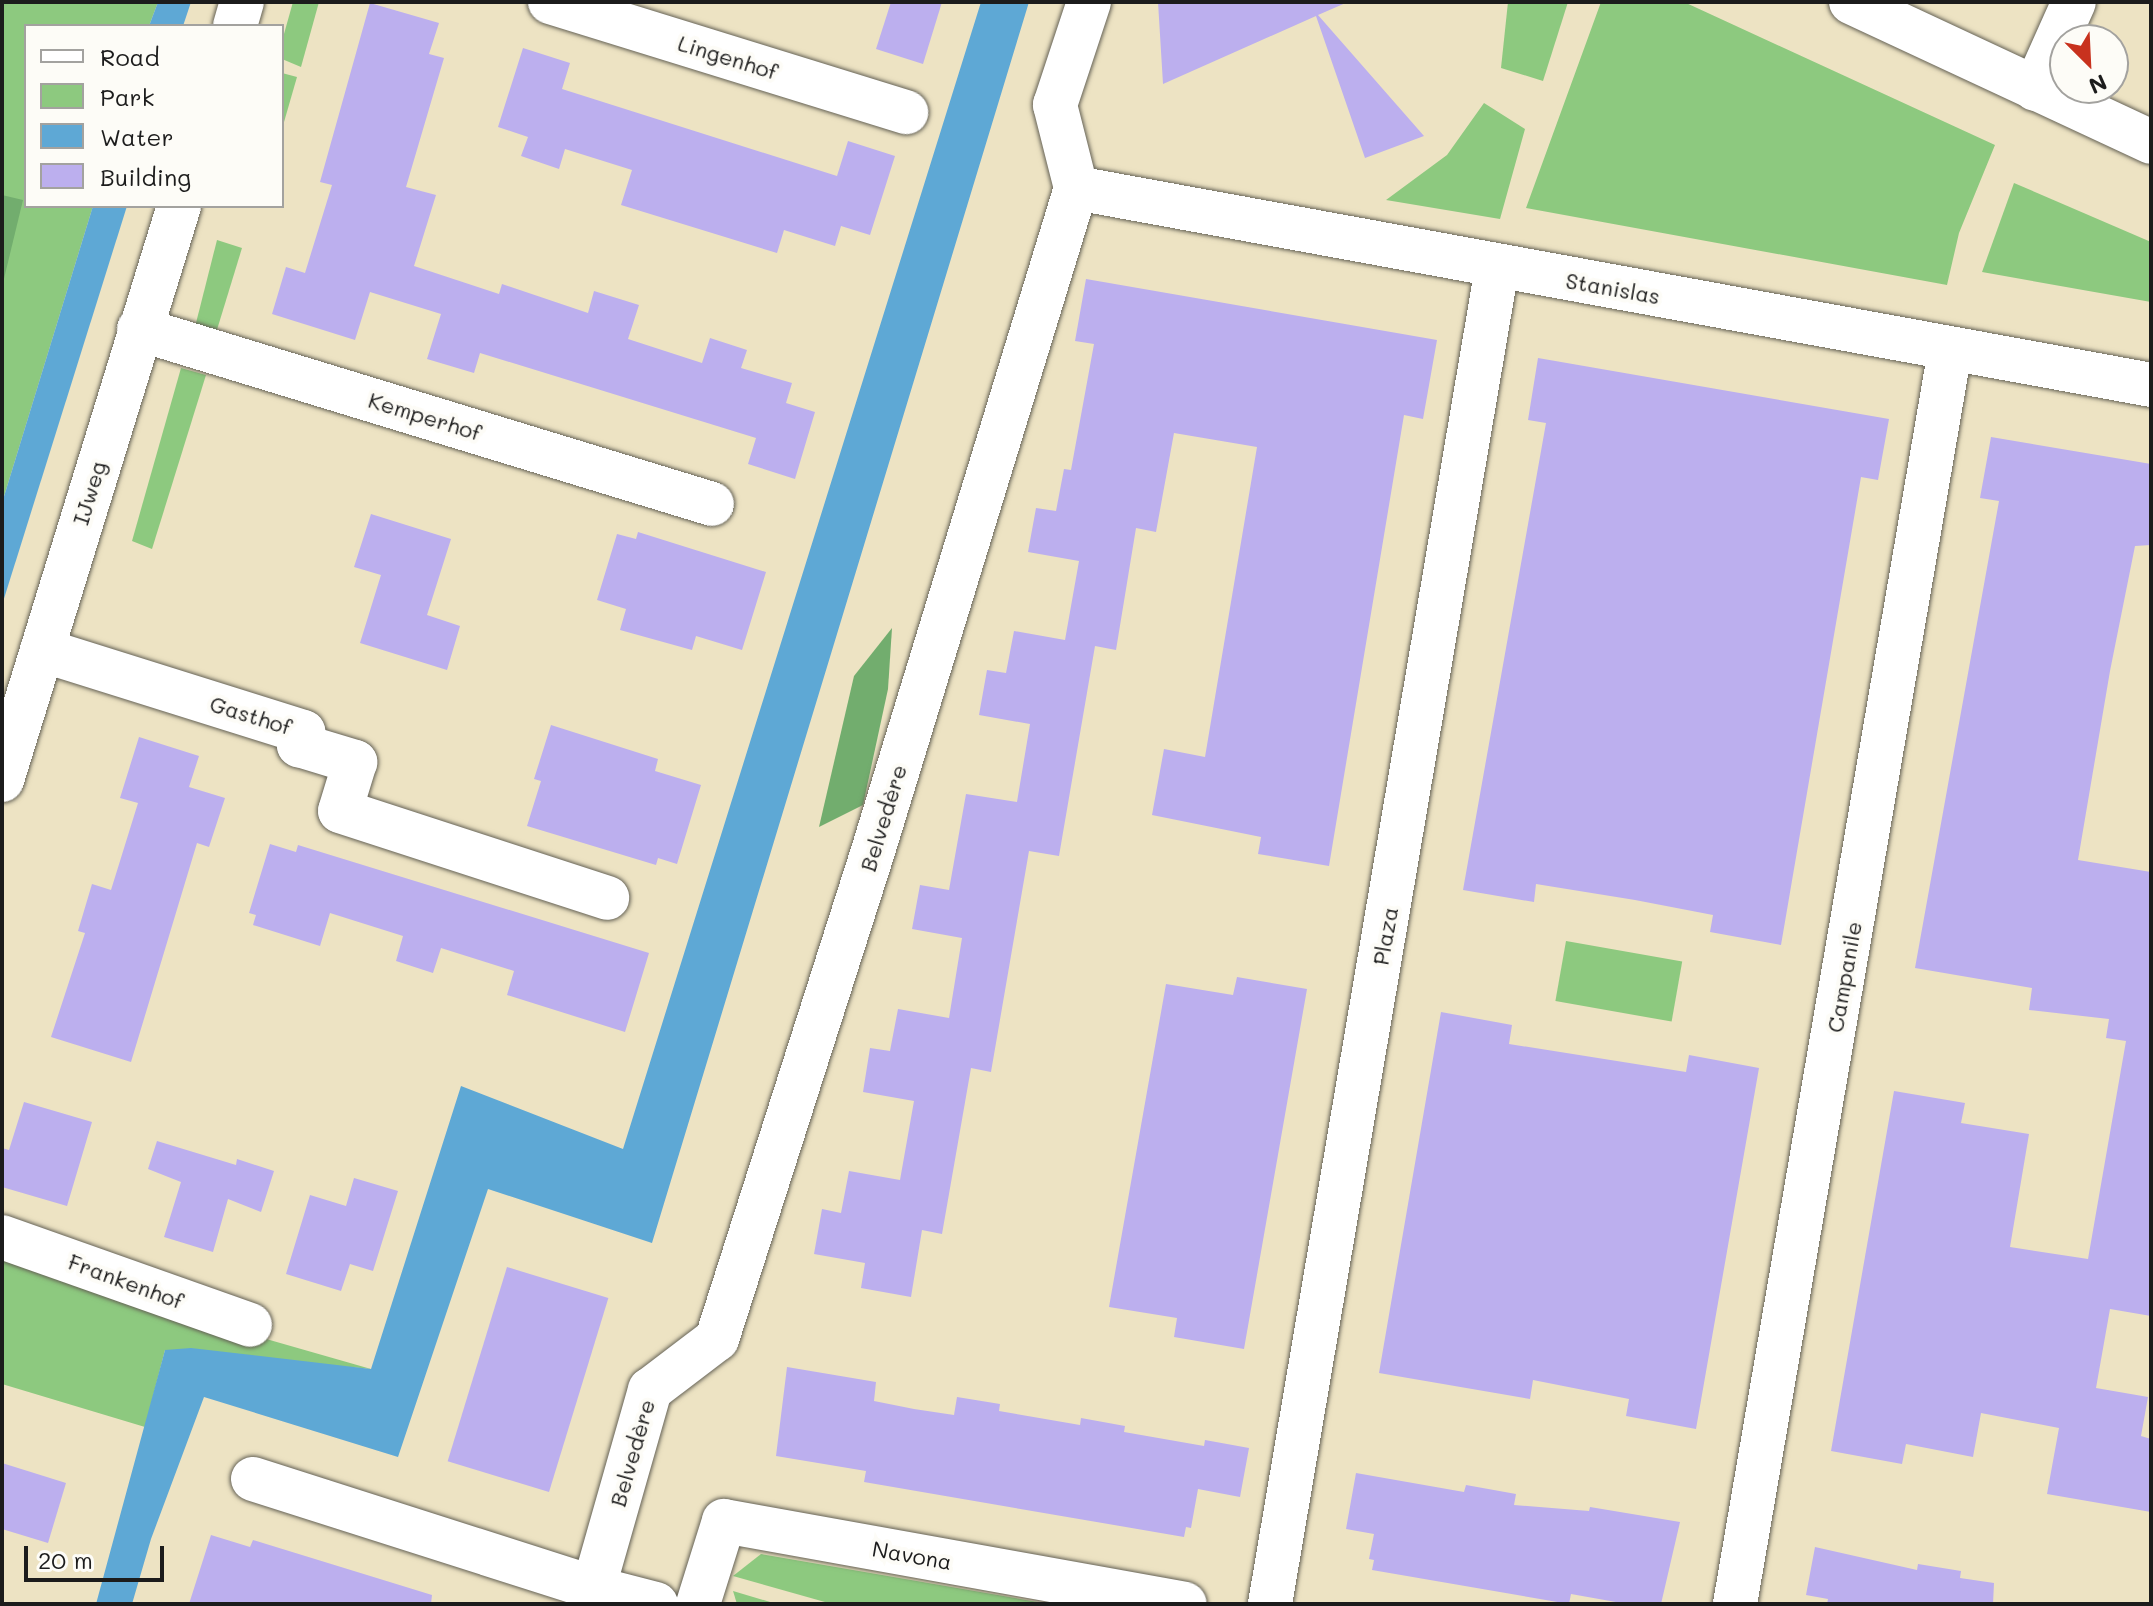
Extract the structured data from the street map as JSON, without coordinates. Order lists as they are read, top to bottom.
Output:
{
  "streets": {
    "street": [
      "Lingenhof",
      "Stanislas",
      "Kemperhof",
      "IJweg",
      "Gasthof",
      "Belvedère",
      "Plaza",
      "Campanile",
      "Frankenhof",
      "Navona"
    ]
  },
  "crossings": [
    ["Stanislas", "Belvedère"],
    ["Stanislas", "Plaza"],
    ["Stanislas", "Campanile"],
    ["Kemperhof", "IJweg"],
    ["IJweg", "Gasthof"]
  ],
  "legend": [
    "Road",
    "Park",
    "Water",
    "Building"
  ],
  "scale_bar": "20 m",
  "north": "bottom right"
}
